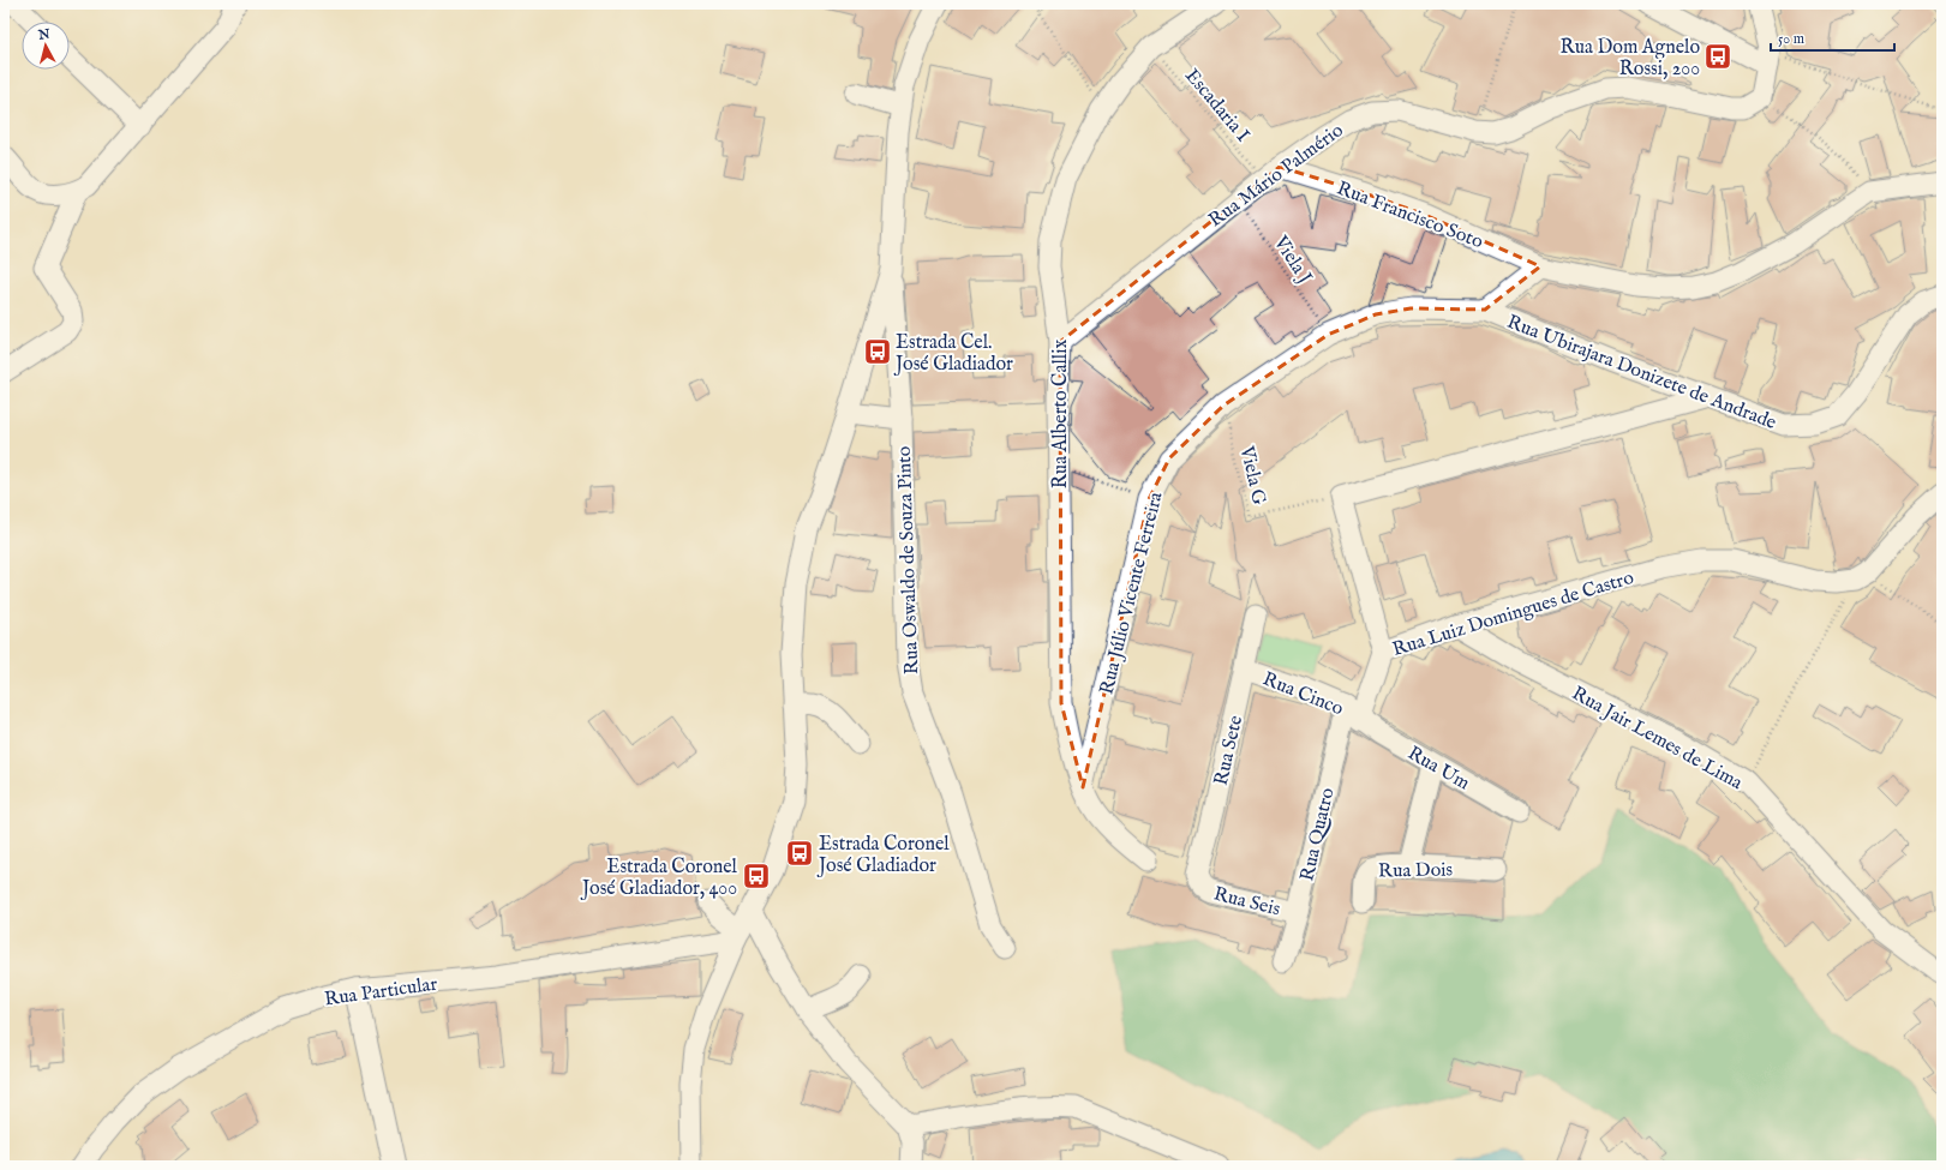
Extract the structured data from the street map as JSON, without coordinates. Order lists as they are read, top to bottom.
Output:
{
  "streets": {
    "street": [
      "Rua Mário Palmério",
      "Rua Francisco Soto",
      "Rua Ubirajara Donizete de Andrade",
      "Rua Alberto Callix",
      "Rua Oswaldo de Souza Pinto",
      "Rua Júlio Vicente Ferreira",
      "Rua Luiz Domingues de Castro",
      "Rua Cinco",
      "Rua Jair Lemes de Lima",
      "Rua Sete",
      "Rua Um",
      "Rua Quatro",
      "Rua Dois",
      "Rua Seis",
      "Rua Particular"
    ],
    "path": ["Escadaria I", "Viela J", "Viela G"]
  },
  "crossings": [
    ["Escadaria I", "Rua Mário Palmério"],
    ["Escadaria I", "Rua Alberto Callix"],
    ["Rua Mário Palmério", "Rua Francisco Soto"],
    ["Rua Mário Palmério", "Viela J"],
    ["Rua Mário Palmério", "Rua Alberto Callix"],
    ["Viela J", "Rua Júlio Vicente Ferreira"],
    ["Rua Ubirajara Donizete de Andrade", "Rua Júlio Vicente Ferreira"],
    ["Rua Alberto Callix", "Rua Júlio Vicente Ferreira"],
    ["Viela G", "Rua Júlio Vicente Ferreira"],
    ["Viela G", "Rua Luiz Domingues de Castro"],
    ["Rua Luiz Domingues de Castro", "Rua Jair Lemes de Lima"],
    ["Rua Luiz Domingues de Castro", "Rua Quatro"],
    ["Rua Cinco", "Rua Sete"],
    ["Rua Cinco", "Rua Um"],
    ["Rua Cinco", "Rua Quatro"],
    ["Rua Sete", "Rua Seis"],
    ["Rua Um", "Rua Quatro"],
    ["Rua Quatro", "Rua Seis"]
  ],
  "places": {
    "bus stop": [
      "Rua Dom Agnelo Rossi, 200",
      "Estrada Cel. José Gladiador",
      "Estrada Coronel José Gladiador",
      "Estrada Coronel José Gladiador, 400"
    ]
  },
  "scale_bar": "50 m",
  "north": "top"
}
